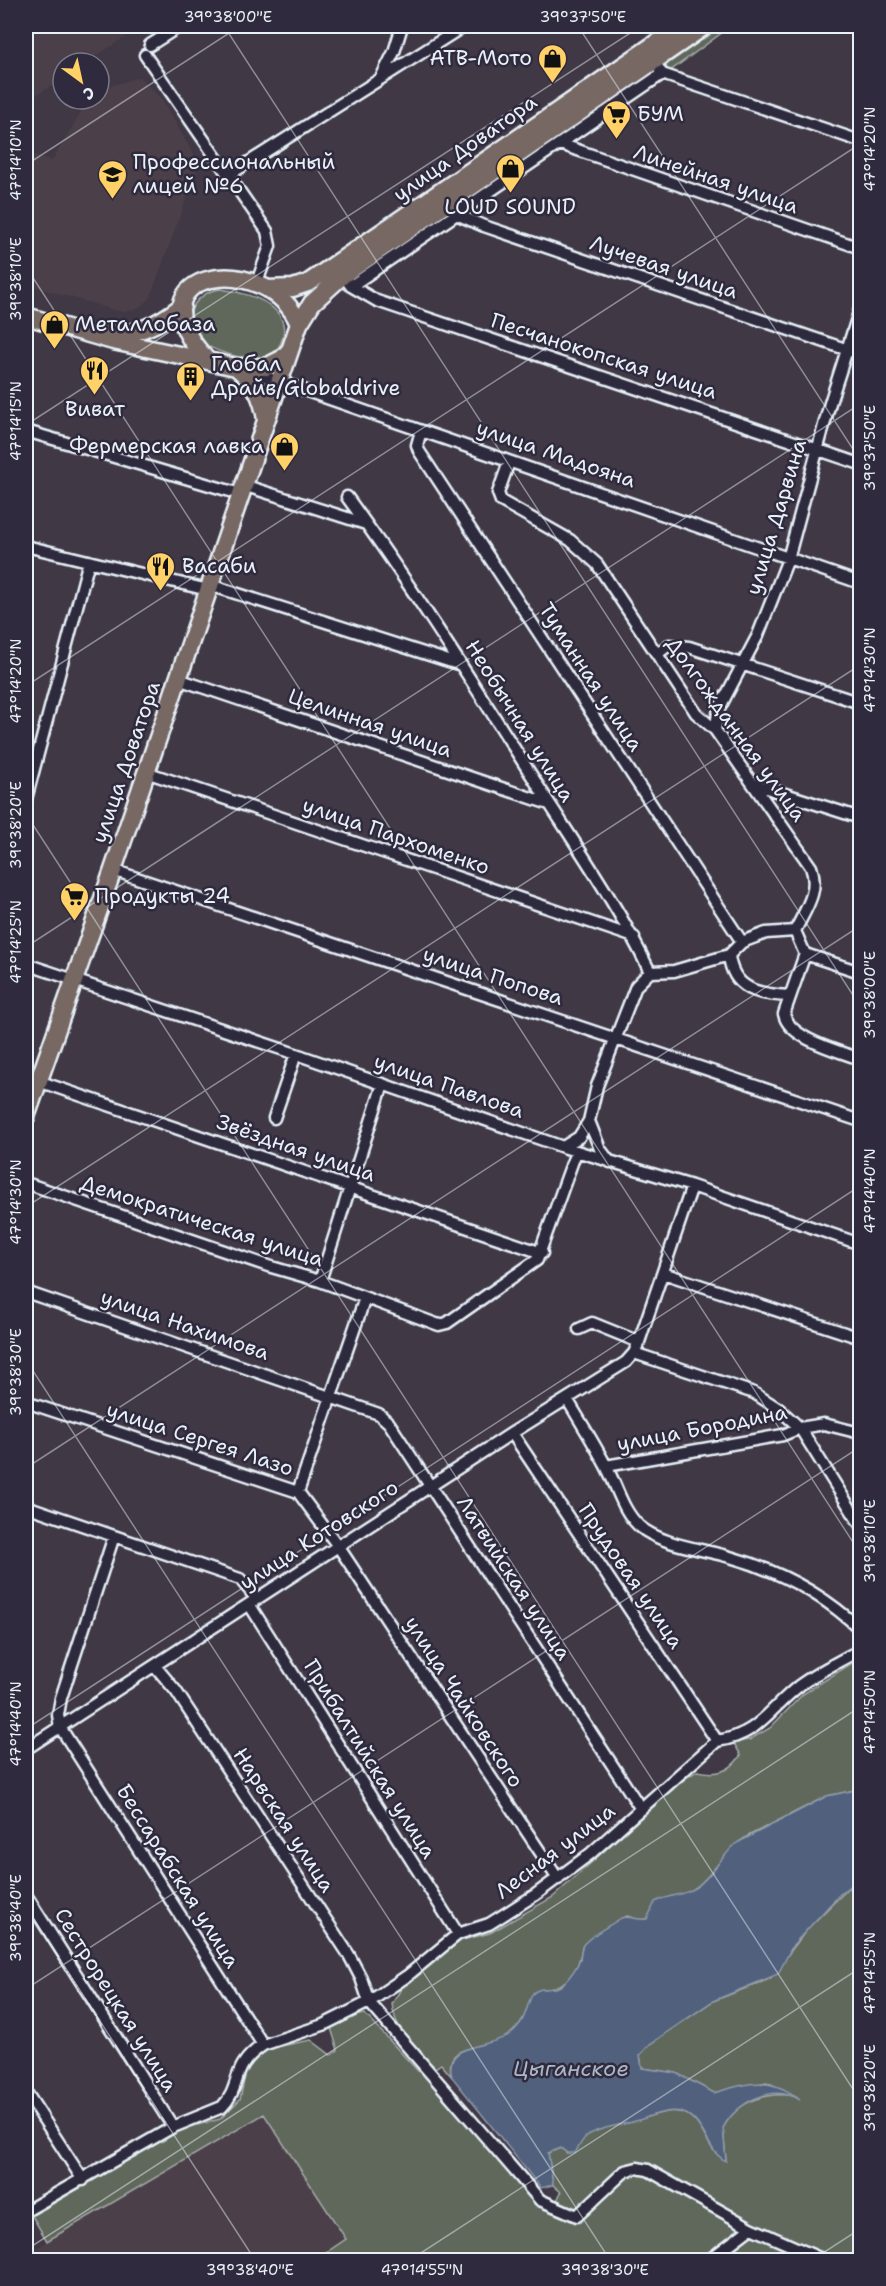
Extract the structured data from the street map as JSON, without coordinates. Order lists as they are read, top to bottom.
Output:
{
  "streets": {
    "main road": ["улица Доватора"],
    "street": [
      "Линейная улица",
      "Лучевая улица",
      "Песчанокопская улица",
      "улица Мадояна",
      "улица Дарвина",
      "Туманная улица",
      "Необычная улица",
      "Целинная улица",
      "Долгожданная улица",
      "улица Пархоменко",
      "улица Попова",
      "улица Павлова",
      "Звёздная улица",
      "Демократическая улица",
      "улица Нахимова",
      "улица Бородина",
      "улица Сергея Лазо",
      "улица Котовского",
      "Прудовая улица",
      "Латвийская улица",
      "улица Чайковского",
      "Прибалтийская улица",
      "Нарвская улица",
      "Лесная улица",
      "Бессарабская улица",
      "Сестрорецкая улица"
    ]
  },
  "crossings": [
    ["улица Доватора", "Линейная улица"],
    ["улица Доватора", "Лучевая улица"],
    ["улица Доватора", "Песчанокопская улица"],
    ["улица Доватора", "улица Мадояна"],
    ["улица Доватора", "Целинная улица"],
    ["улица Доватора", "улица Пархоменко"],
    ["улица Доватора", "улица Попова"],
    ["улица Доватора", "улица Павлова"],
    ["улица Доватора", "Звёздная улица"],
    ["Лучевая улица", "улица Дарвина"],
    ["Песчанокопская улица", "улица Дарвина"],
    ["улица Мадояна", "улица Дарвина"],
    ["улица Мадояна", "Туманная улица"],
    ["улица Мадояна", "Долгожданная улица"],
    ["улица Дарвина", "Долгожданная улица"],
    ["Туманная улица", "Долгожданная улица"],
    ["Необычная улица", "Целинная улица"],
    ["Необычная улица", "улица Пархоменко"],
    ["улица Павлова", "улица Котовского"],
    ["Звёздная улица", "Демократическая улица"],
    ["улица Нахимова", "Латвийская улица"],
    ["улица Бородина", "Прудовая улица"],
    ["улица Сергея Лазо", "улица Котовского"],
    ["улица Сергея Лазо", "улица Чайковского"],
    ["улица Котовского", "Прудовая улица"],
    ["улица Котовского", "Латвийская улица"],
    ["улица Котовского", "улица Чайковского"],
    ["улица Котовского", "Прибалтийская улица"],
    ["улица Котовского", "Нарвская улица"],
    ["улица Котовского", "Бессарабская улица"],
    ["Прудовая улица", "Лесная улица"],
    ["Латвийская улица", "Лесная улица"],
    ["улица Чайковского", "Лесная улица"],
    ["Прибалтийская улица", "Лесная улица"],
    ["Нарвская улица", "Лесная улица"],
    ["Лесная улица", "Бессарабская улица"],
    ["Лесная улица", "Сестрорецкая улица"]
  ],
  "water": ["Цыганское"],
  "places": {
    "shop": [
      "АТВ-Мото",
      "LOUD SOUND",
      "Металлобаза",
      "Фермерская лавка"
    ],
    "supermarket": ["БУМ", "Продукты 24"],
    "school or university": ["Профессиональный лицей №6"],
    "restaurant": ["Виват", "Васаби"],
    "building": ["Глобал Драйв/Globaldrive"]
  },
  "north": "bottom right",
  "coordinates": [
    "39°38'00\"E",
    "39°37'50\"E",
    "47°14'20\"N",
    "47°14'10\"N",
    "39°38'10\"E",
    "47°14'15\"N",
    "47°14'30\"N",
    "39°38'20\"E",
    "47°14'25\"N",
    "47°14'40\"N",
    "39°38'30\"E",
    "47°14'50\"N",
    "39°38'40\"E",
    "47°14'55\"N"
  ]
}
